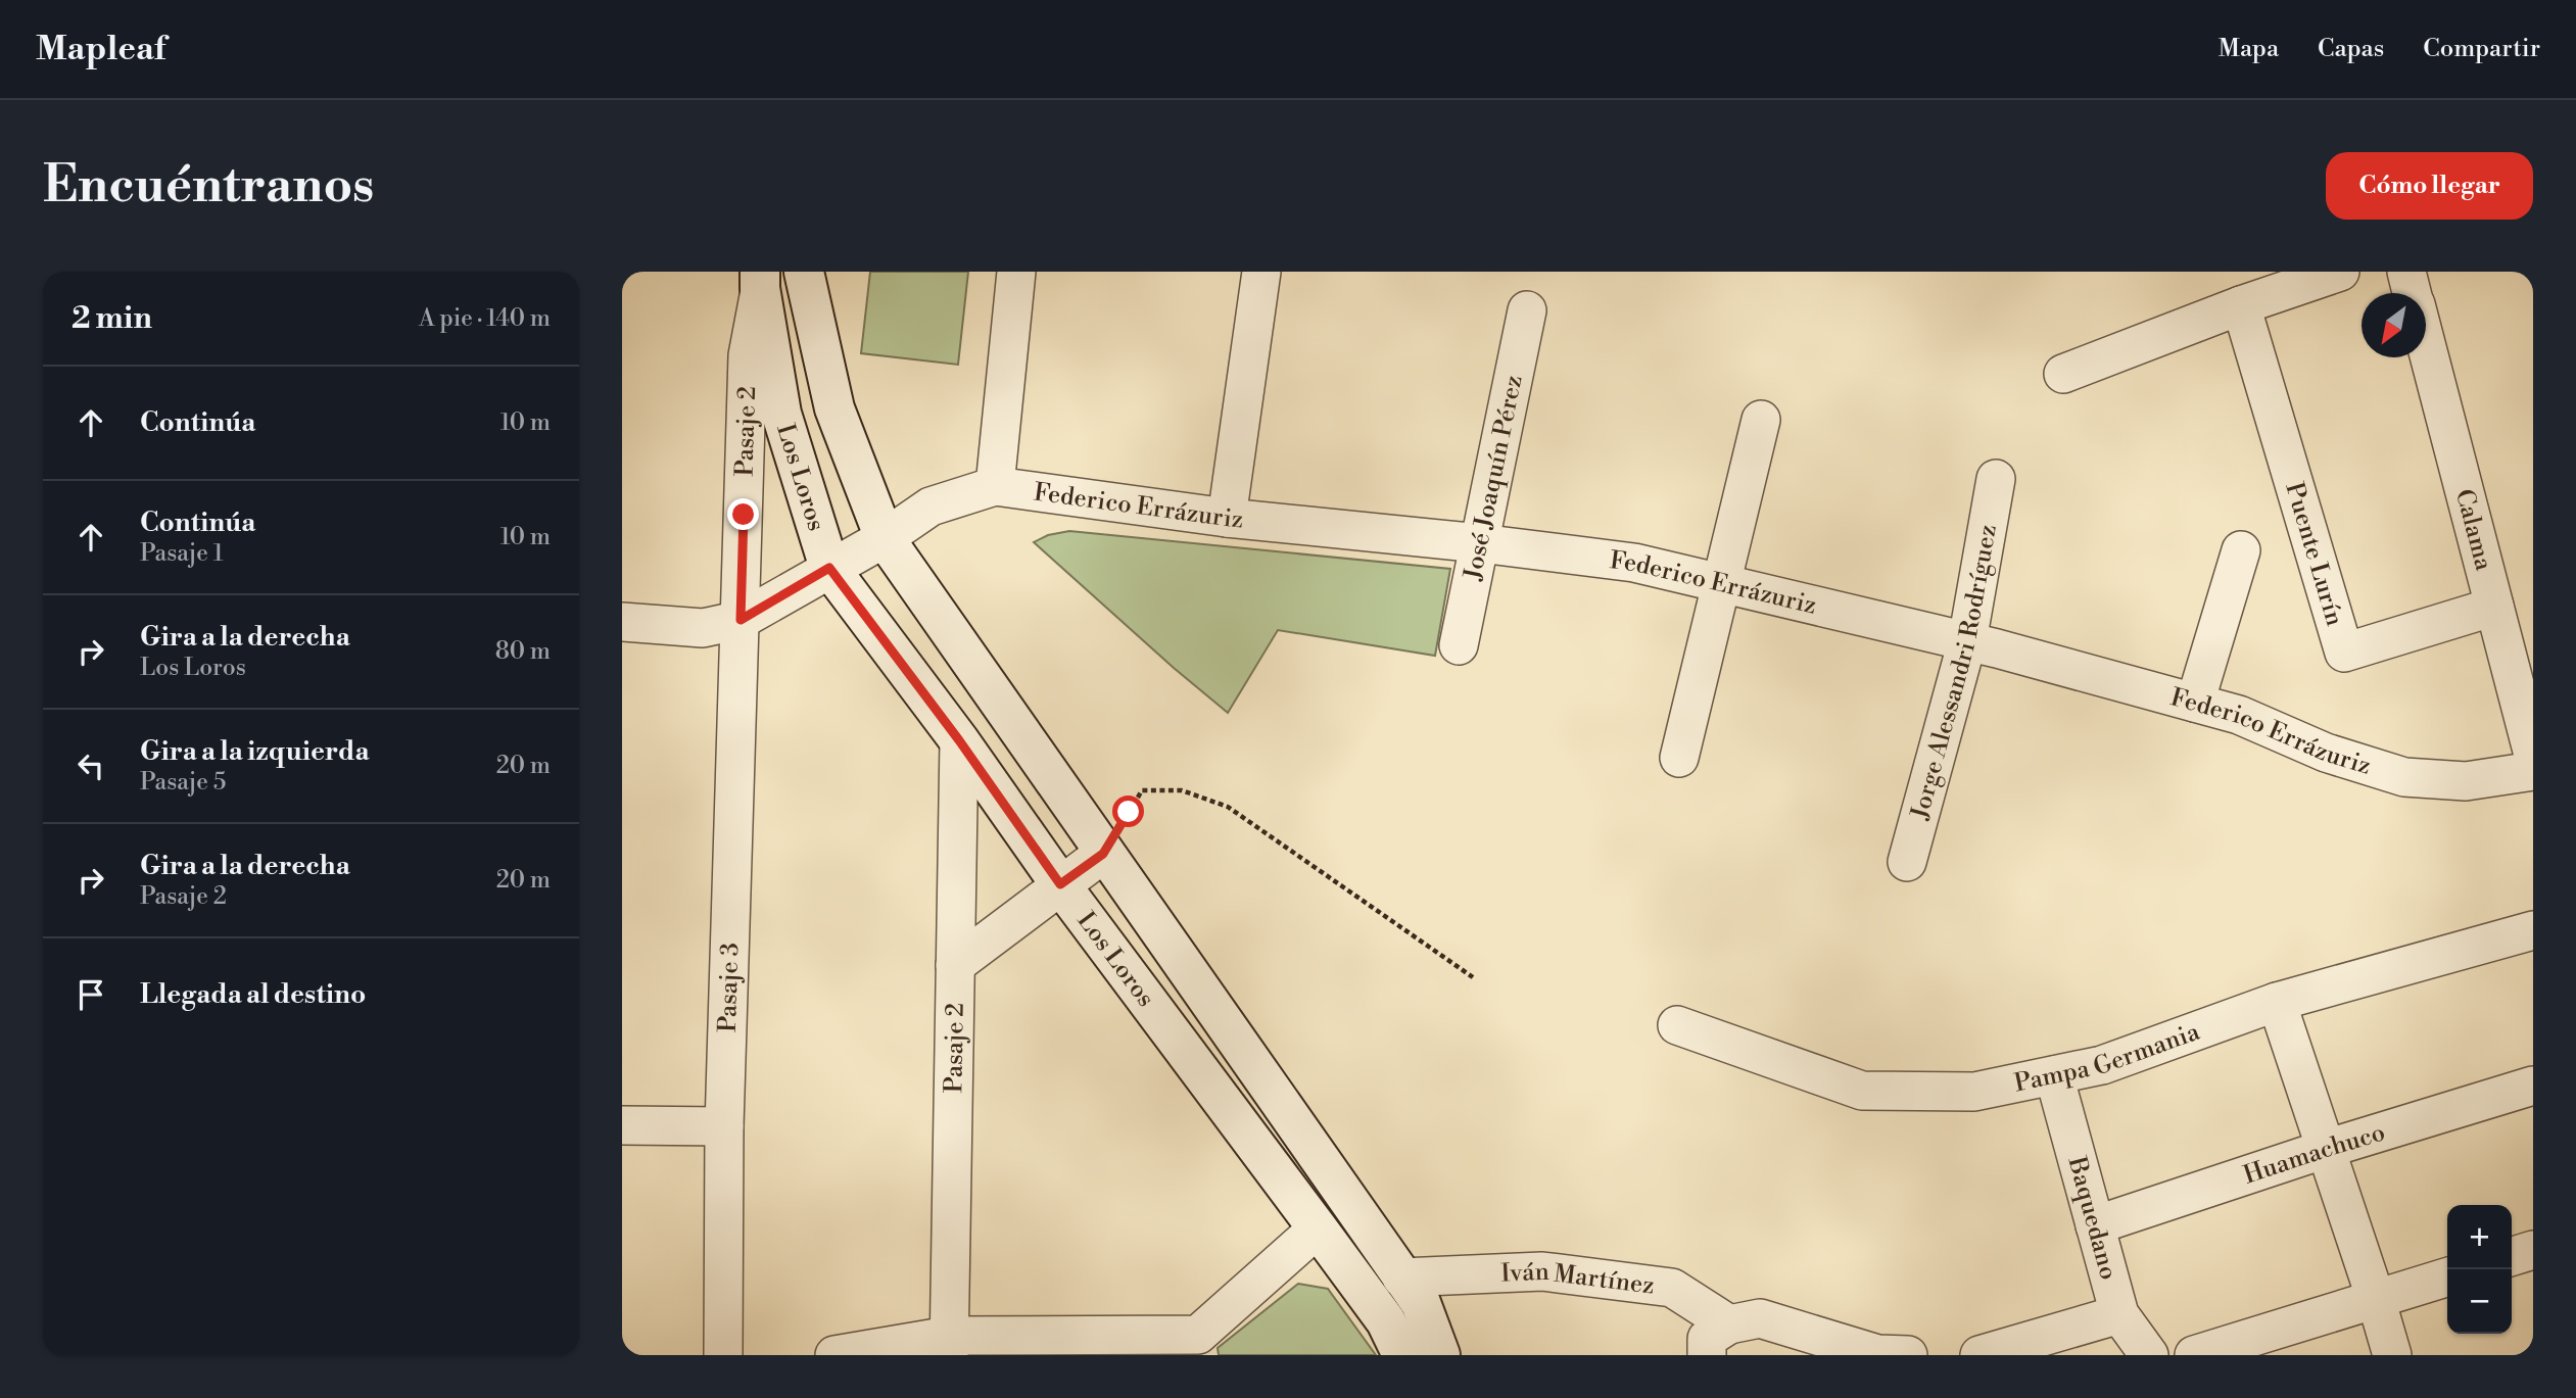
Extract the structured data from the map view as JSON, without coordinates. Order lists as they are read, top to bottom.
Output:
{
  "streets": {
    "main road": ["Los Loros"],
    "street": [
      "Pasaje 2",
      "José Joaquín Pérez",
      "Federico Errázuriz",
      "Calama",
      "Puente Lurín",
      "Jorge Alessandri Rodríguez",
      "Pasaje 3",
      "Pampa Germania",
      "Huamachuco",
      "Baquedano",
      "Iván Martínez"
    ]
  },
  "crossings": [
    ["Pasaje 2", "Los Loros"],
    ["Pasaje 2", "Federico Errázuriz"],
    ["Pasaje 2", "Pasaje 3"],
    ["Los Loros", "Federico Errázuriz"],
    ["Los Loros", "Iván Martínez"],
    ["José Joaquín Pérez", "Federico Errázuriz"],
    ["Federico Errázuriz", "Jorge Alessandri Rodríguez"],
    ["Federico Errázuriz", "Pasaje 3"],
    ["Calama", "Puente Lurín"],
    ["Pampa Germania", "Baquedano"],
    ["Huamachuco", "Baquedano"]
  ],
  "north": "bottom left",
  "page": {
    "header": "Mapleaf",
    "nav": ["Mapa", "Capas", "Compartir"],
    "buttons": "Cómo llegar",
    "title": "Encuéntranos",
    "heading": ["2 min", "A pie · 140 m"],
    "list": [
      ["Continúa", "10 m"],
      ["Continúa", "Pasaje 1", "10 m"],
      ["Gira a la derecha", "Los Loros", "80 m"],
      ["Gira a la izquierda", "Pasaje 5", "20 m"],
      ["Gira a la derecha", "Pasaje 2", "20 m"],
      "Llegada al destino"
    ],
    "map_buttons": ["+", "−"]
  }
}
